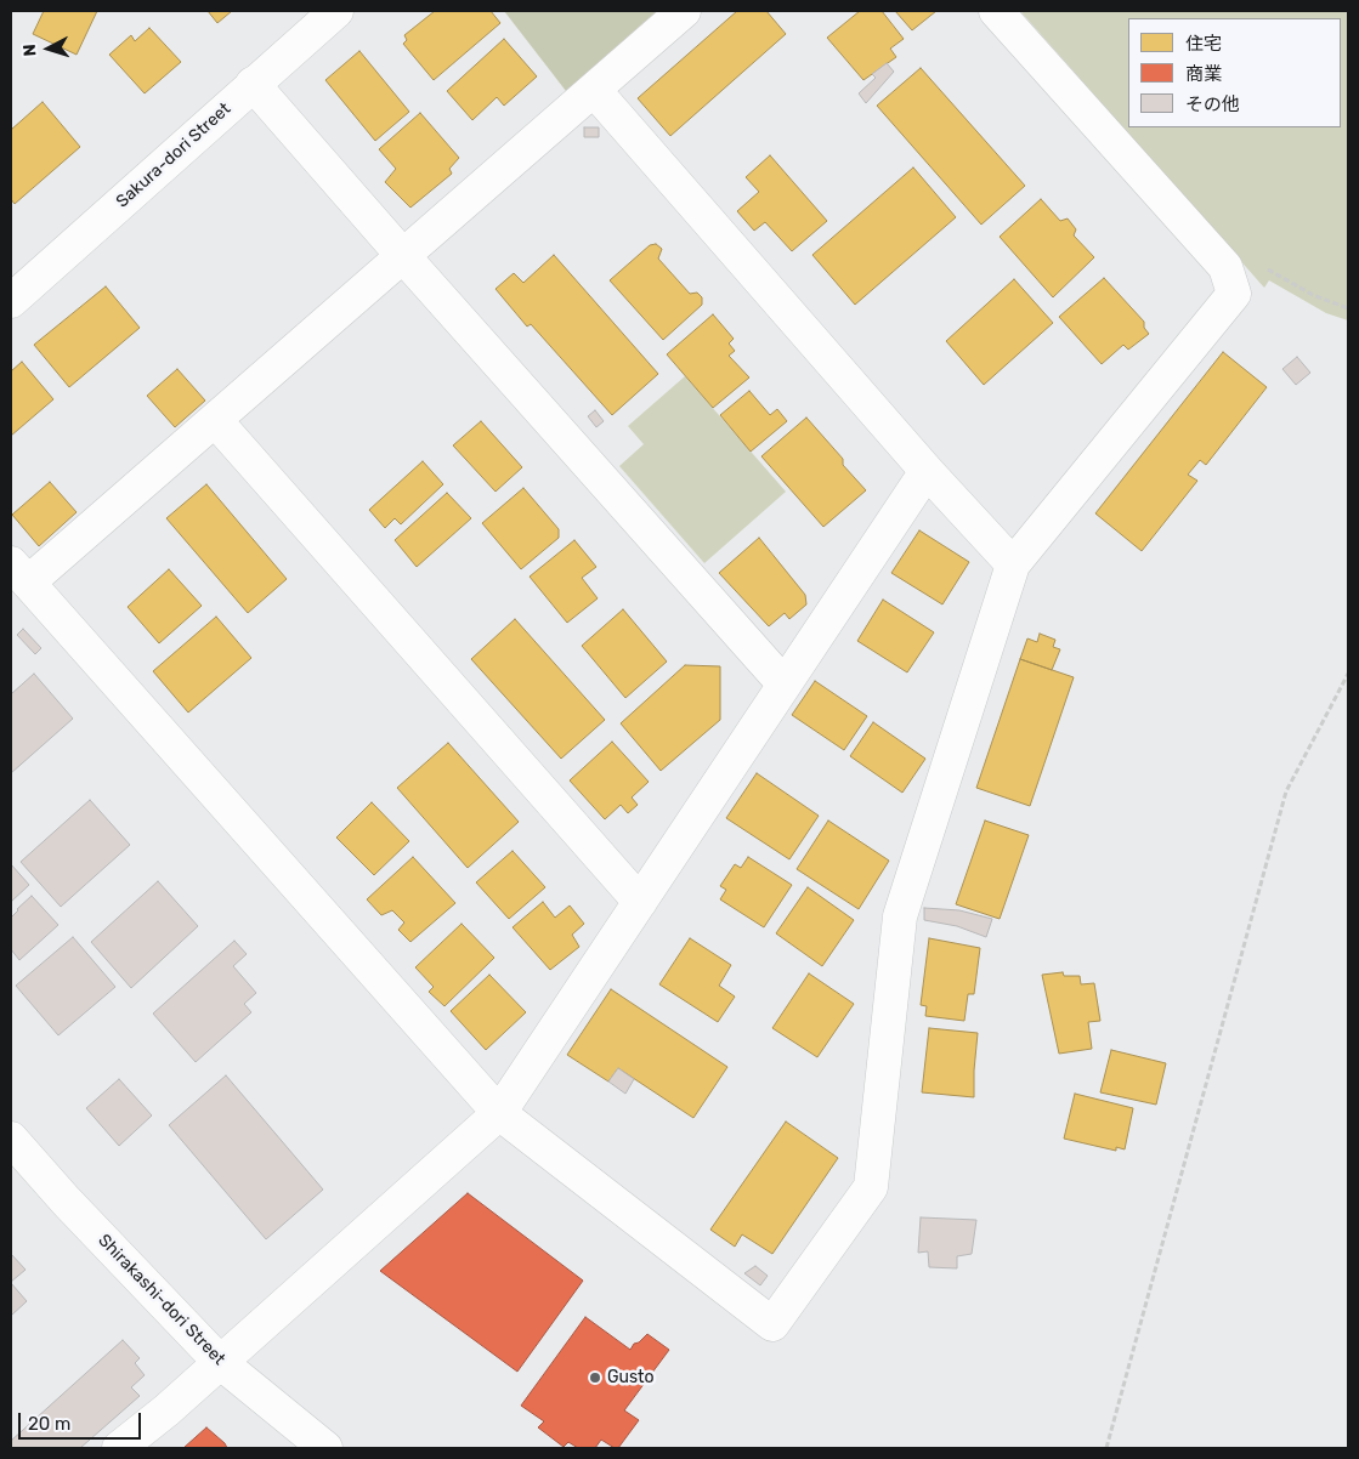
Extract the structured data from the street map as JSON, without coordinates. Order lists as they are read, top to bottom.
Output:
{
  "streets": {
    "street": ["Sakura-dori Street", "Shirakashi-dori Street"]
  },
  "places": ["Gusto"],
  "legend": ["住宅", "商業", "その他"],
  "scale_bar": "20 m",
  "north": "left"
}
